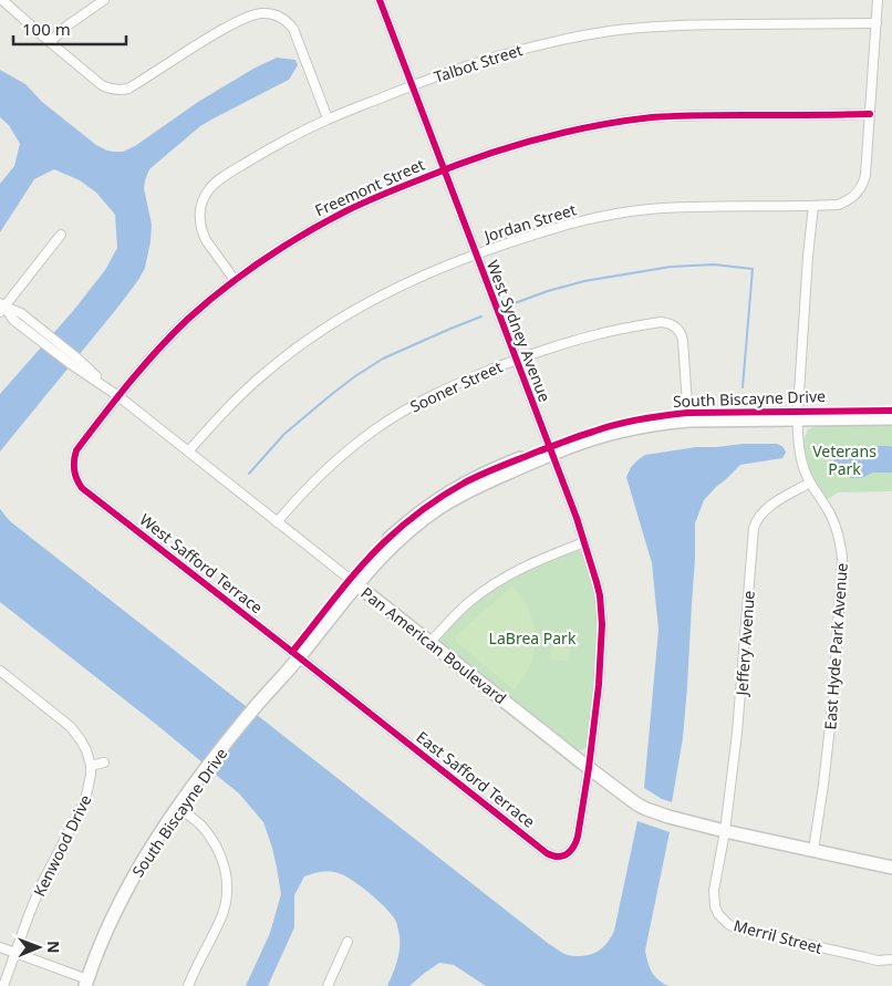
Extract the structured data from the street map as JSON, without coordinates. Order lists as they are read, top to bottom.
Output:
{
  "streets": {
    "street": [
      "Talbot Street",
      "Freemont Street",
      "Jordan Street",
      "West Sydney Avenue",
      "Sooner Street",
      "South Biscayne Drive",
      "West Safford Terrace",
      "Jeffery Avenue",
      "Pan American Boulevard",
      "East Hyde Park Avenue",
      "East Safford Terrace",
      "Kenwood Drive",
      "Merril Street"
    ]
  },
  "crossings": [
    ["Talbot Street", "Freemont Street"],
    ["Talbot Street", "West Sydney Avenue"],
    ["Freemont Street", "Jordan Street"],
    ["Freemont Street", "West Sydney Avenue"],
    ["Freemont Street", "West Safford Terrace"],
    ["Freemont Street", "Pan American Boulevard"],
    ["Jordan Street", "West Sydney Avenue"],
    ["Jordan Street", "Pan American Boulevard"],
    ["Jordan Street", "East Hyde Park Avenue"],
    ["West Sydney Avenue", "Sooner Street"],
    ["West Sydney Avenue", "South Biscayne Drive"],
    ["West Sydney Avenue", "Pan American Boulevard"],
    ["West Sydney Avenue", "East Safford Terrace"],
    ["Sooner Street", "South Biscayne Drive"],
    ["Sooner Street", "Pan American Boulevard"],
    ["South Biscayne Drive", "West Safford Terrace"],
    ["South Biscayne Drive", "Pan American Boulevard"],
    ["South Biscayne Drive", "East Hyde Park Avenue"],
    ["South Biscayne Drive", "East Safford Terrace"],
    ["West Safford Terrace", "East Safford Terrace"],
    ["Jeffery Avenue", "Pan American Boulevard"],
    ["Jeffery Avenue", "East Hyde Park Avenue"],
    ["Jeffery Avenue", "Merril Street"],
    ["Pan American Boulevard", "East Hyde Park Avenue"],
    ["Pan American Boulevard", "East Safford Terrace"],
    ["Pan American Boulevard", "Merril Street"]
  ],
  "parks": ["Veterans Park", "LaBrea Park"],
  "scale_bar": "100 m",
  "north": "right"
}
